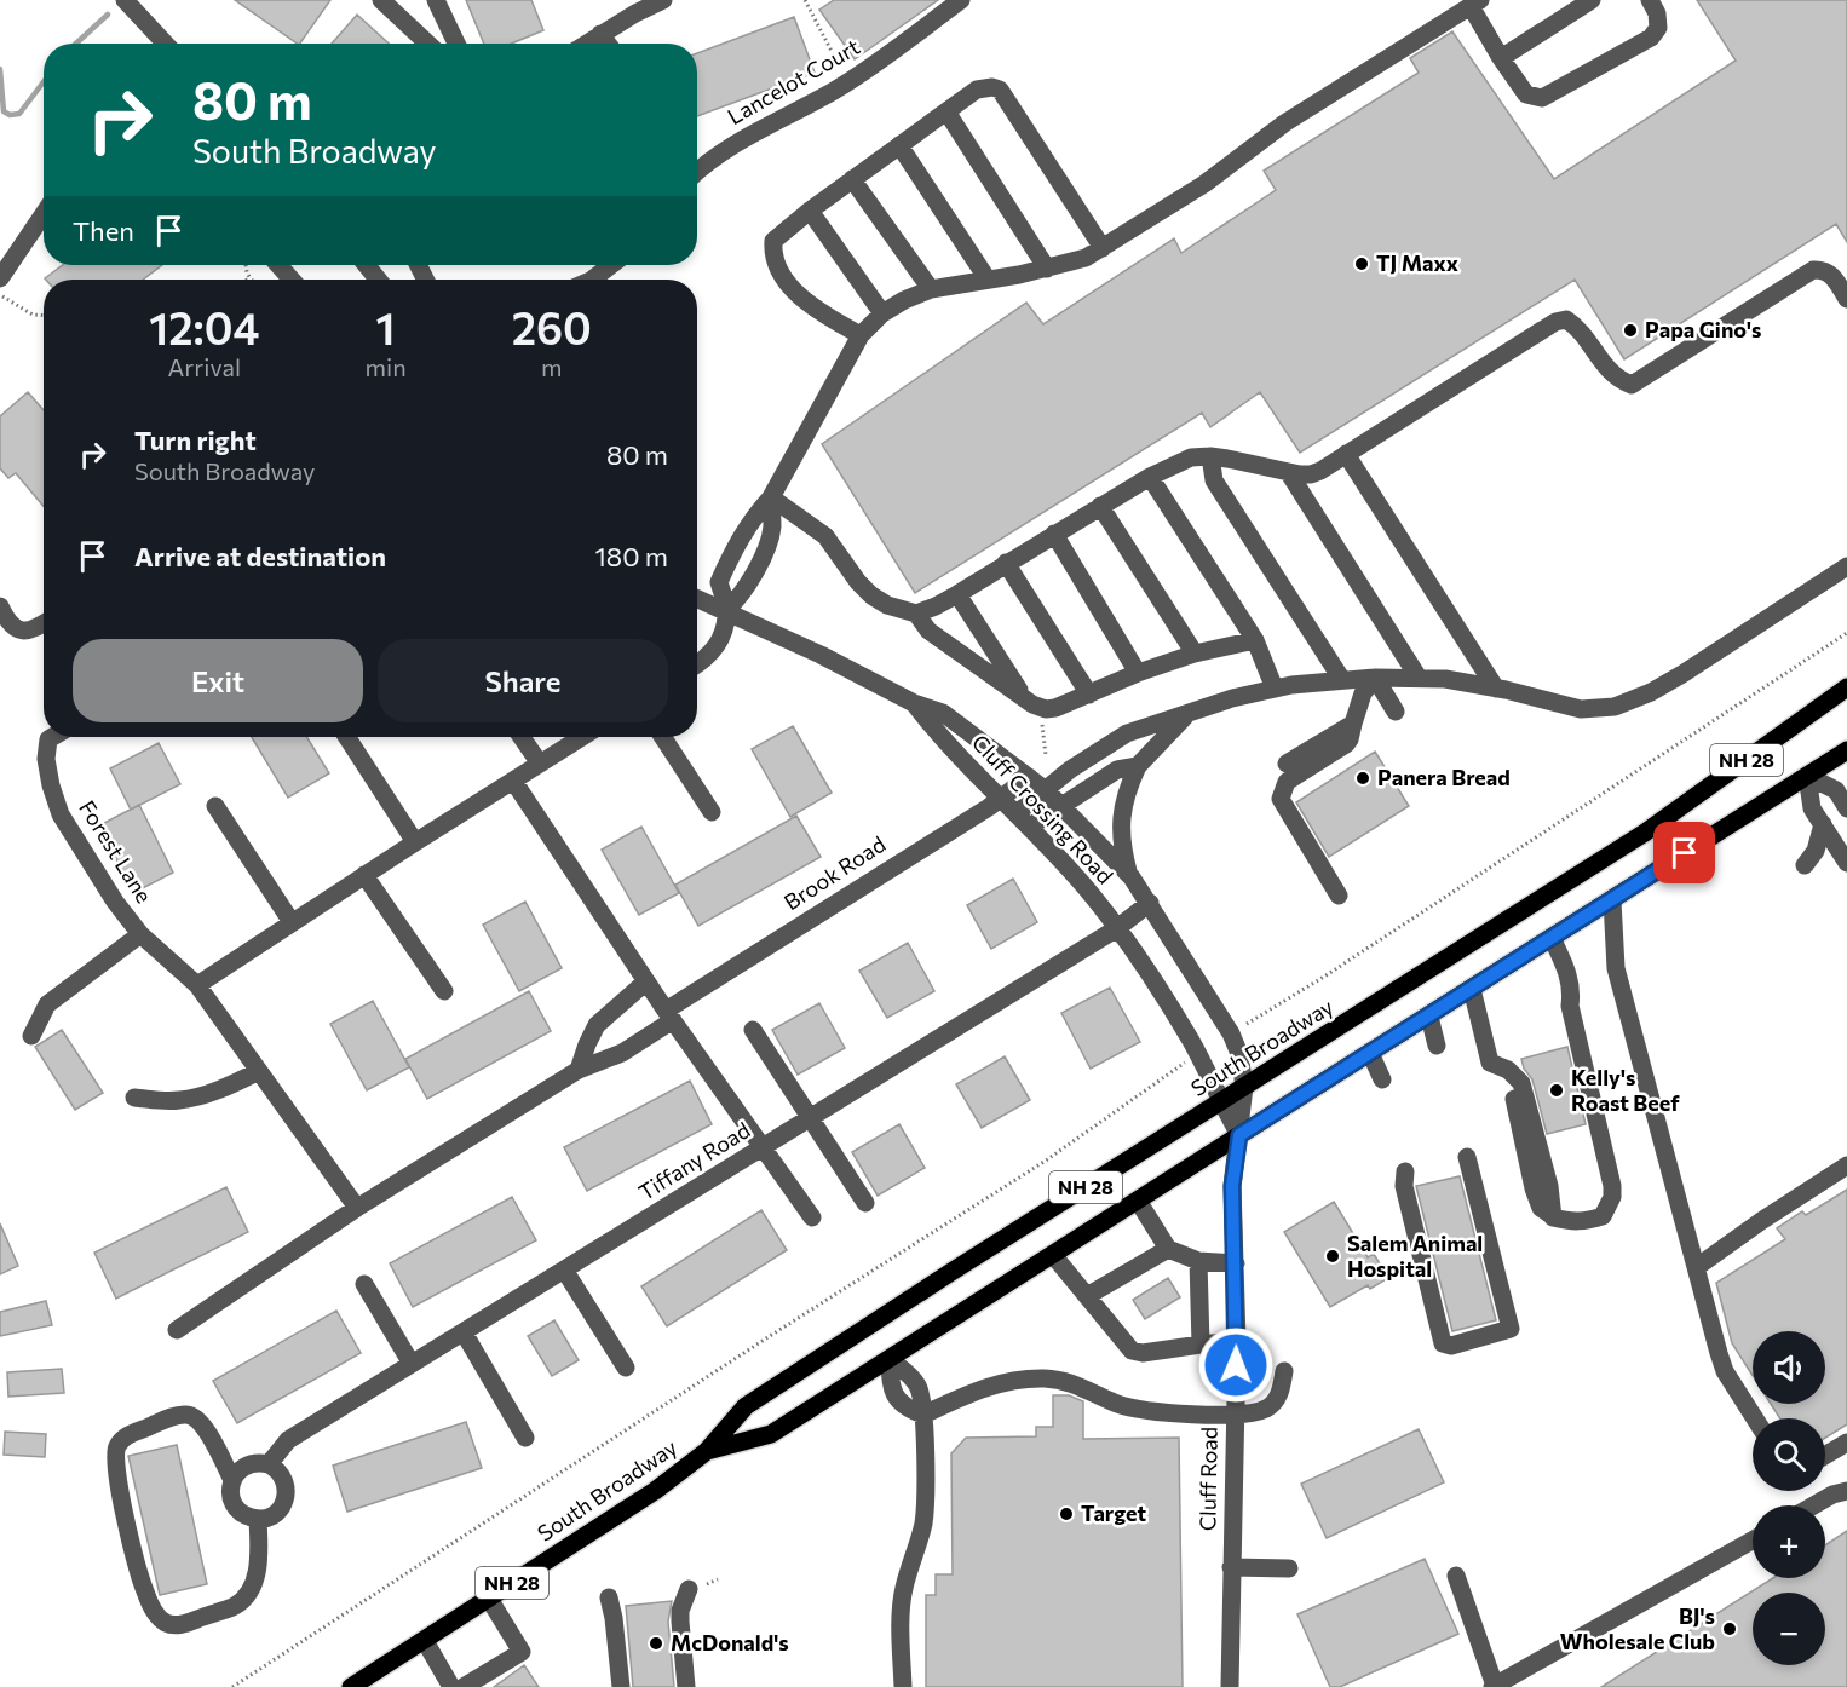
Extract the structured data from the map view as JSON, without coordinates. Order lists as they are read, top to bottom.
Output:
{
  "streets": {
    "main road": ["NH 28", "South Broadway"],
    "street": [
      "Lancelot Court",
      "Cluff Crossing Road",
      "Forest Lane",
      "Brook Road",
      "Tiffany Road",
      "Cluff Road"
    ]
  },
  "crossings": [
    ["Cluff Crossing Road", "Brook Road"],
    ["Cluff Crossing Road", "South Broadway"],
    ["Cluff Crossing Road", "Tiffany Road"],
    ["Cluff Crossing Road", "Cluff Road"],
    ["Forest Lane", "Brook Road"],
    ["South Broadway", "Cluff Road"]
  ],
  "places": [
    "TJ Maxx",
    "Papa Gino's",
    "Panera Bread",
    "Kelly's Roast Beef",
    "Salem Animal Hospital",
    "Target",
    "BJ's Wholesale Club",
    "McDonald's"
  ],
  "page": {
    "turn": ["80 m", "South Broadway"],
    "then": "Then",
    "eta": [
      "12:04",
      "Arrival",
      "1",
      "min",
      "260",
      "m"
    ],
    "list": [
      {
        "name": "Turn right",
        "note": "South Broadway",
        "value": "80 m"
      },
      {
        "name": "Arrive at destination",
        "value": "180 m"
      }
    ],
    "buttons": ["Exit", "Share"],
    "map_buttons": ["+", "−"]
  }
}
